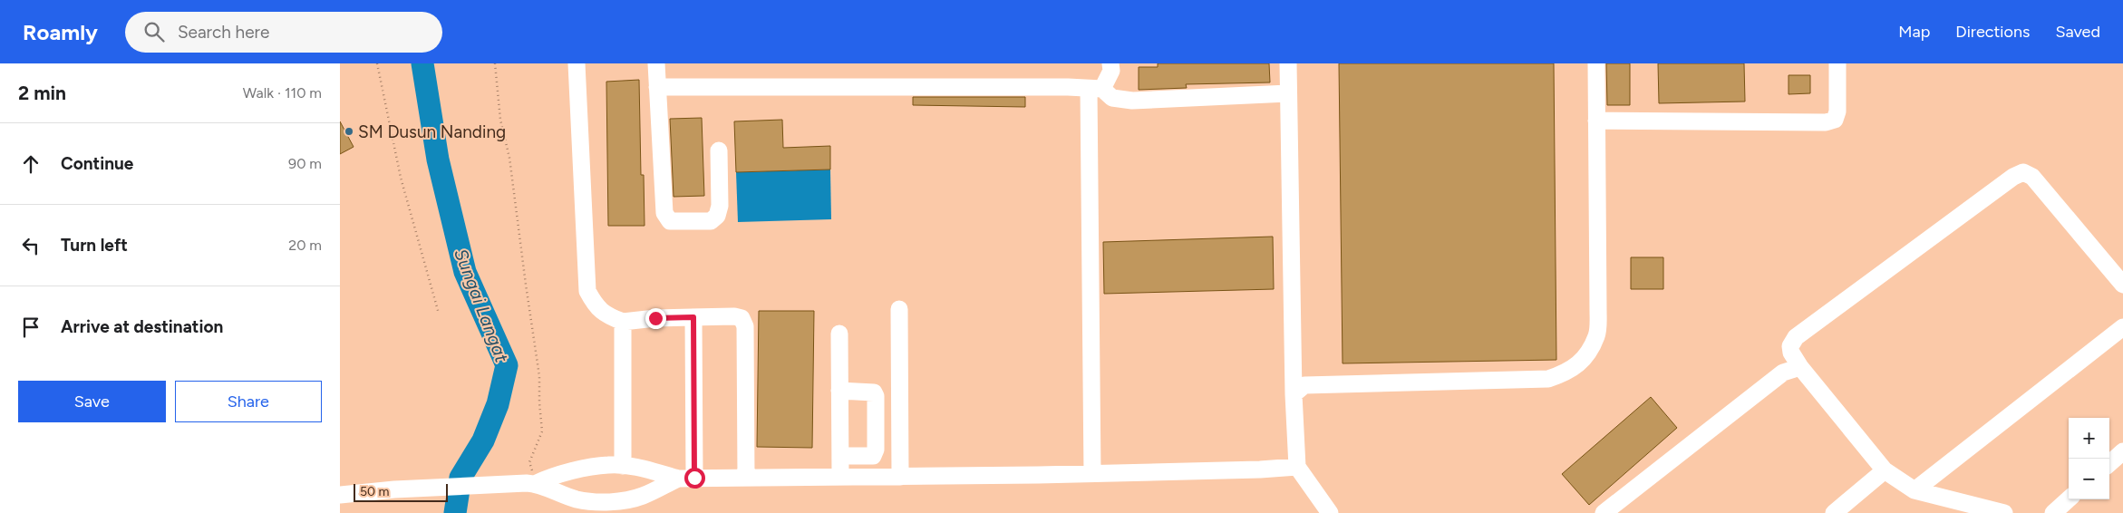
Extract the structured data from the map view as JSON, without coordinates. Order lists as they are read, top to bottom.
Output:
{
  "water": ["Sungai Langat"],
  "places": ["SM Dusun Nanding"],
  "scale_bar": "50 m",
  "page": {
    "header": "Roamly",
    "search": "Search here",
    "nav": ["Map", "Directions", "Saved"],
    "heading": ["2 min", "Walk · 110 m"],
    "list": [
      ["Continue", "90 m"],
      ["Turn left", "20 m"],
      "Arrive at destination"
    ],
    "buttons": ["Save", "Share"],
    "map_buttons": ["+", "−"],
    "scale": "50 m"
  }
}
